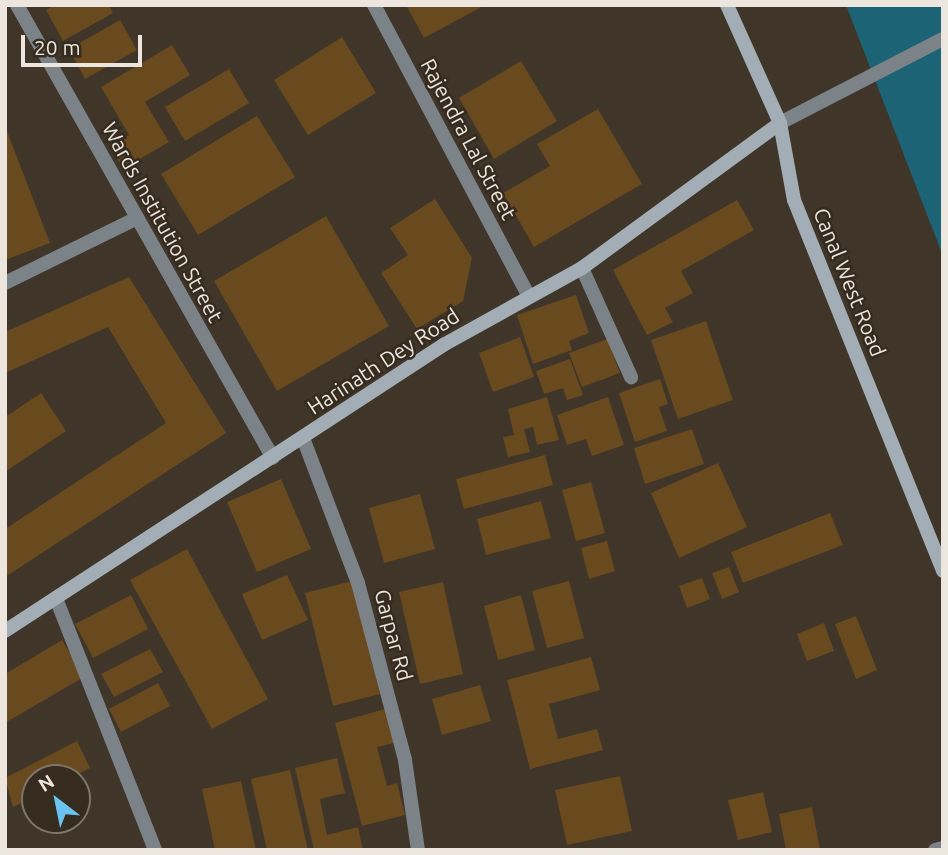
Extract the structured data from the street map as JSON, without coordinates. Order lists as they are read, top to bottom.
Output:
{
  "streets": {
    "street": [
      "Rajendra Lal Street",
      "Wards Institution Street",
      "Canal West Road",
      "Harinath Dey Road",
      "Garpar Rd"
    ]
  },
  "crossings": [
    ["Rajendra Lal Street", "Harinath Dey Road"],
    ["Wards Institution Street", "Harinath Dey Road"],
    ["Canal West Road", "Harinath Dey Road"],
    ["Harinath Dey Road", "Garpar Rd"]
  ],
  "scale_bar": "20 m",
  "north": "top left"
}
